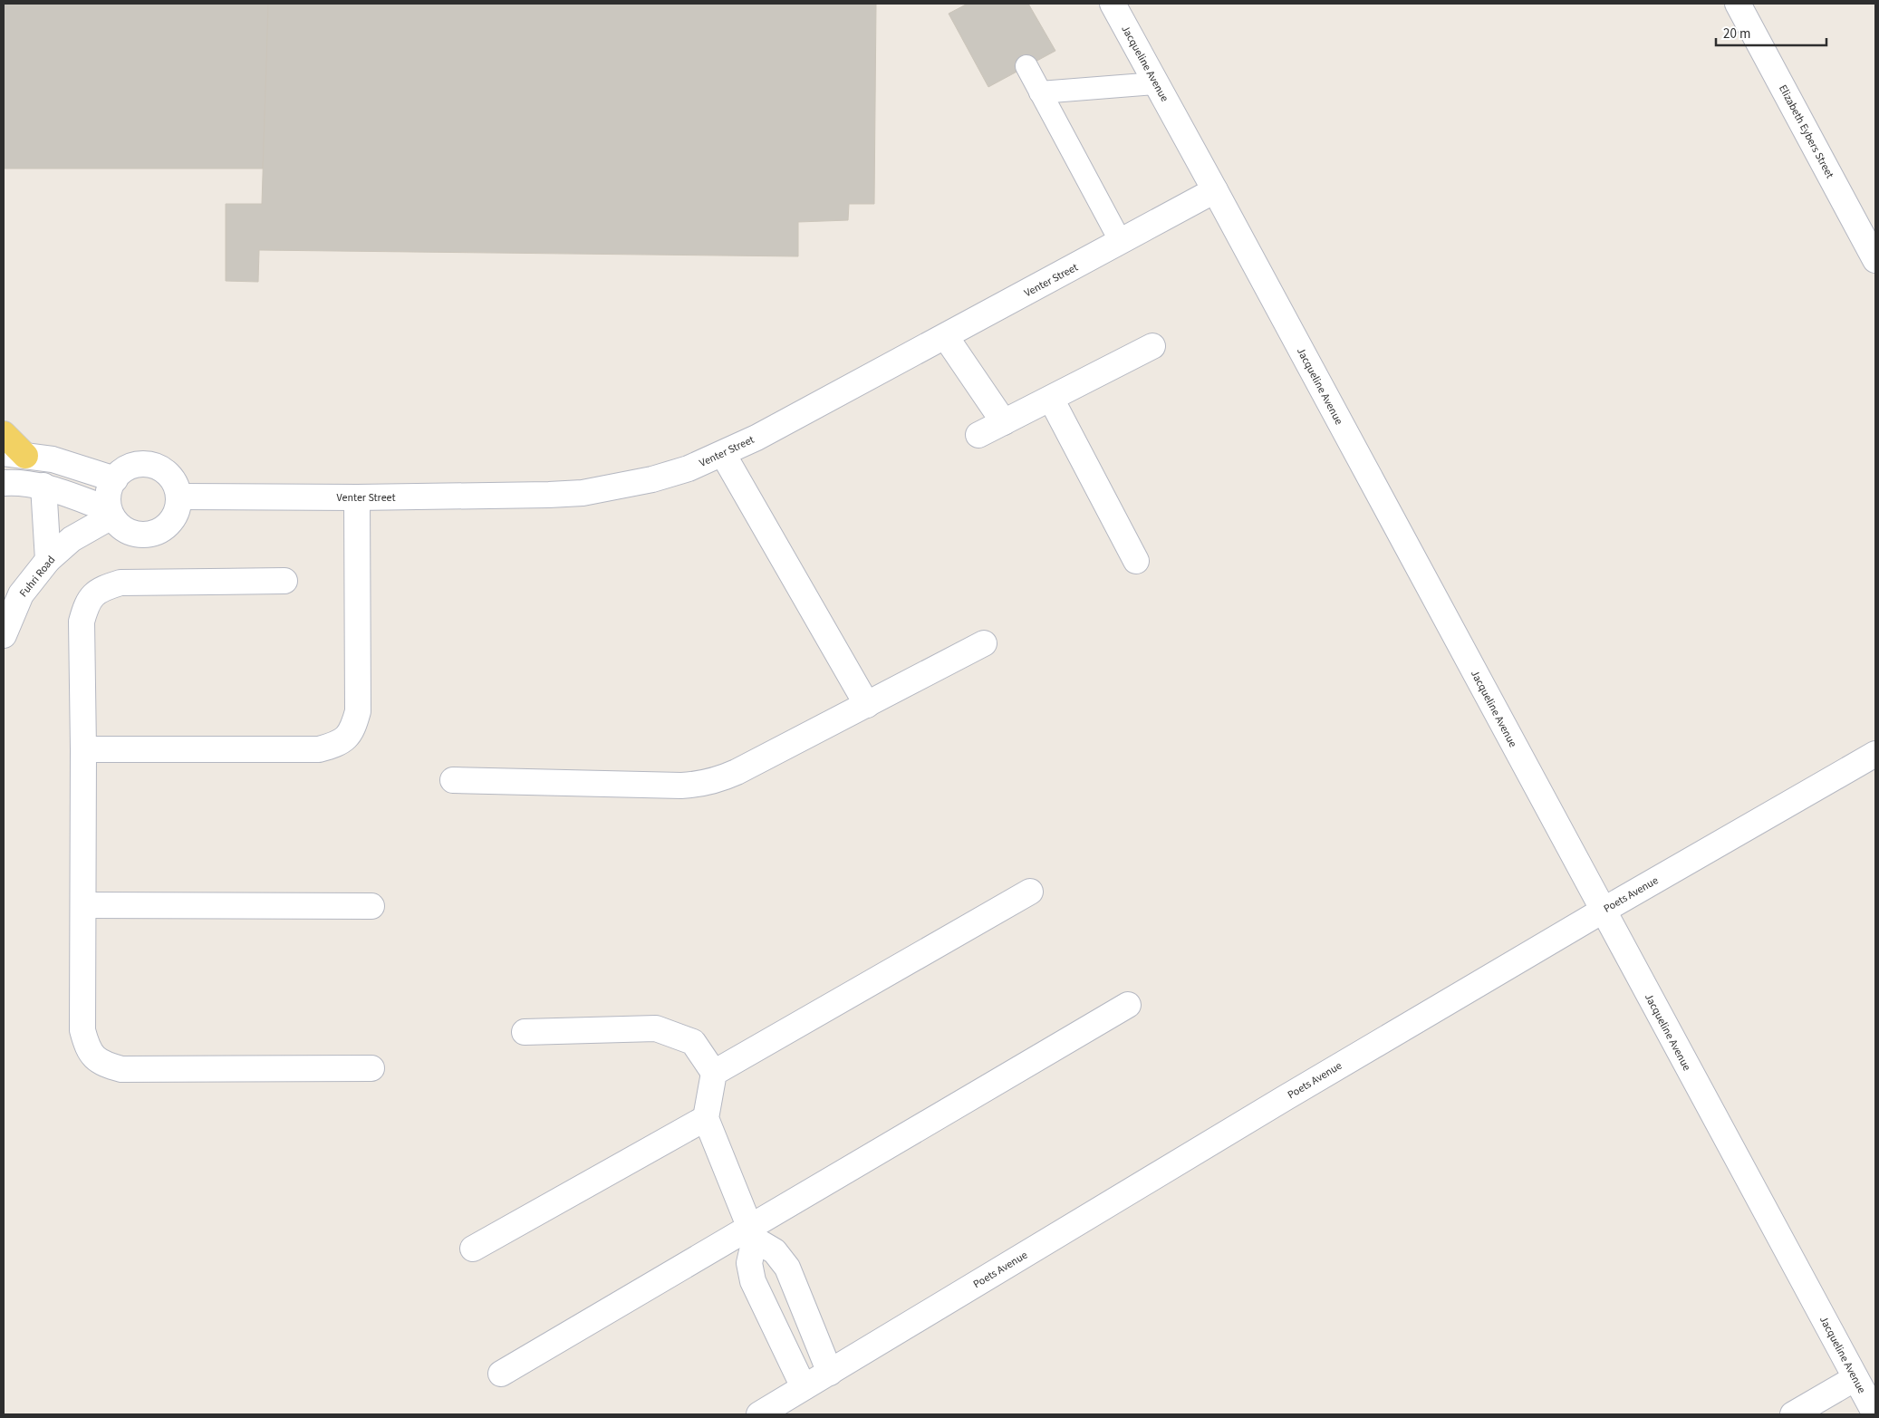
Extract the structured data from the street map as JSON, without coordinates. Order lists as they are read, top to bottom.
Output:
{
  "streets": {
    "street": [
      "Jacqueline Avenue",
      "Elizabeth Eybers Street",
      "Venter Street",
      "Fuhri Road",
      "Poets Avenue"
    ]
  },
  "crossings": [
    ["Jacqueline Avenue", "Venter Street"],
    ["Jacqueline Avenue", "Poets Avenue"],
    ["Venter Street", "Fuhri Road"]
  ],
  "scale_bar": "20 m"
}
